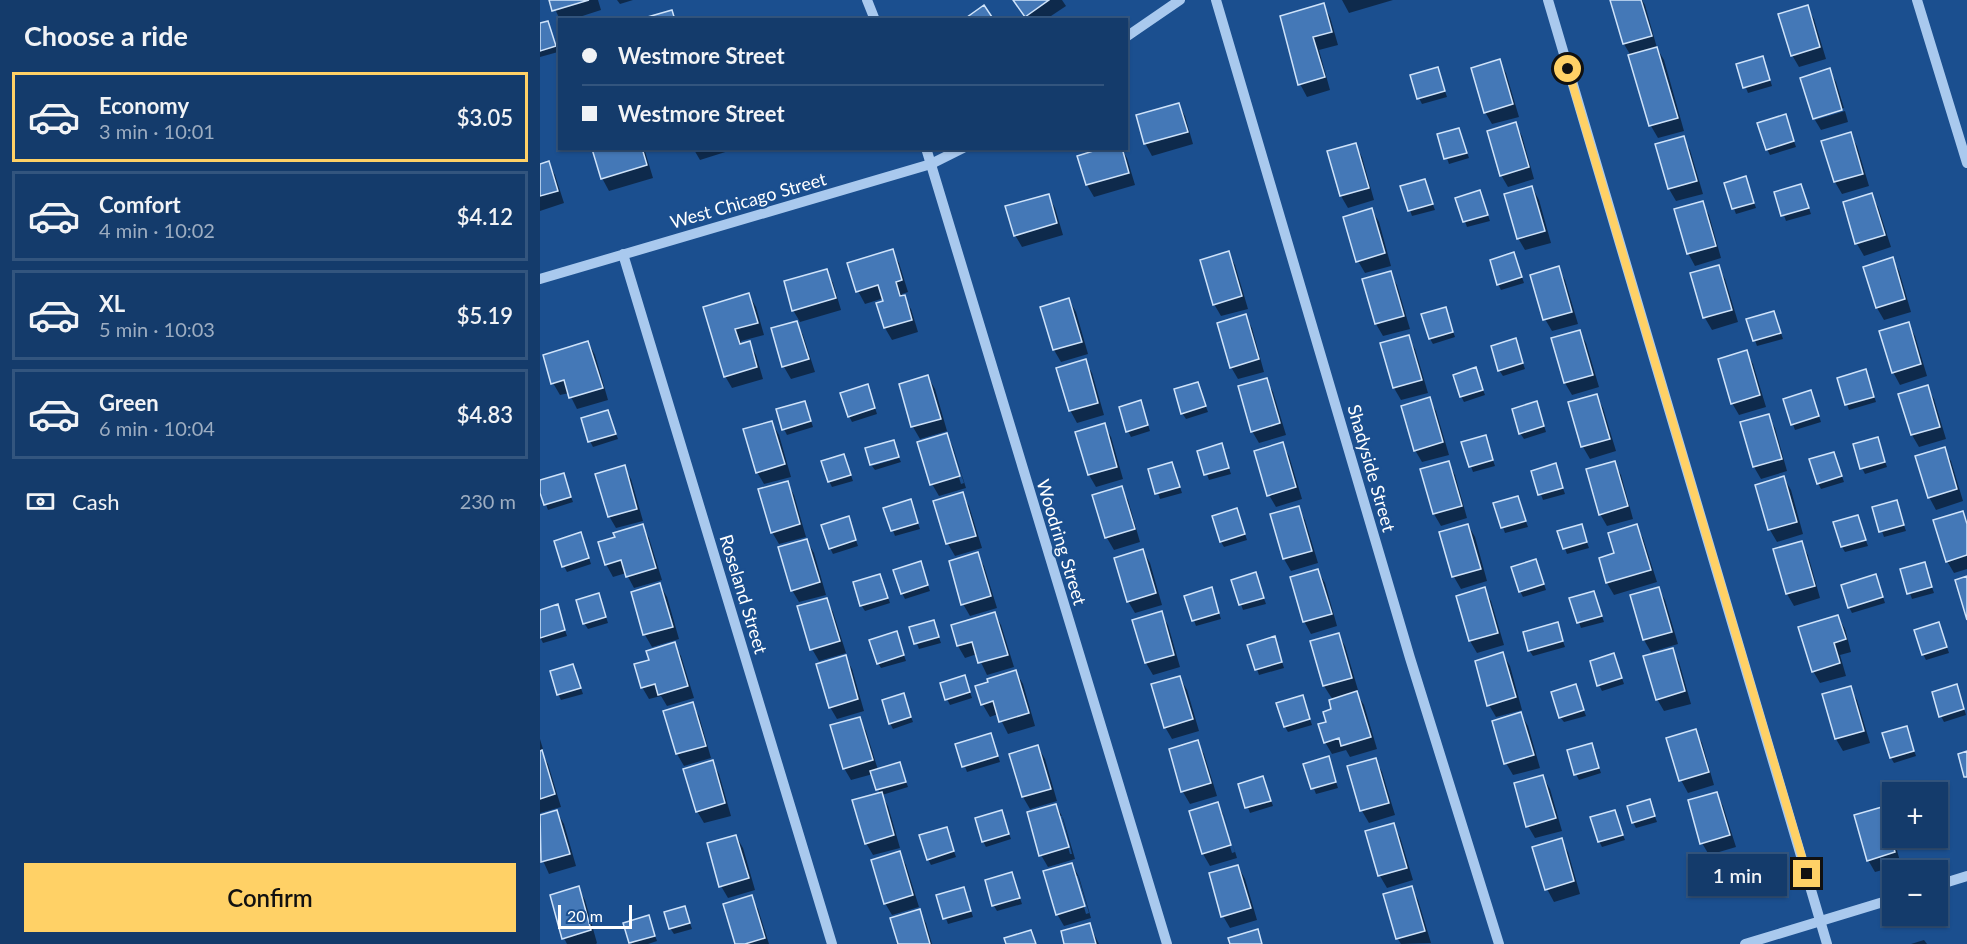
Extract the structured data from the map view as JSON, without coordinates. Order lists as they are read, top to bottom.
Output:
{
  "streets": {
    "street": [
      "West Chicago Street",
      "Shadyside Street",
      "Woodring Street",
      "Roseland Street"
    ]
  },
  "crossings": [
    ["West Chicago Street", "Woodring Street"],
    ["West Chicago Street", "Roseland Street"]
  ],
  "scale_bar": "20 m",
  "page": {
    "heading": "Choose a ride",
    "banner": ["Westmore Street", "Westmore Street"],
    "list": [
      {
        "name": "Economy",
        "note": "3 min · 10:01",
        "value": "$3.05"
      },
      {
        "name": "Comfort",
        "note": "4 min · 10:02",
        "value": "$4.12"
      },
      {
        "name": "XL",
        "note": "5 min · 10:03",
        "value": "$5.19"
      },
      {
        "name": "Green",
        "note": "6 min · 10:04",
        "value": "$4.83"
      }
    ],
    "pay": ["Cash", "230 m"],
    "map_buttons": ["+", "−"],
    "buttons": "Confirm",
    "bubble": "1 min",
    "scale": "20 m"
  }
}
